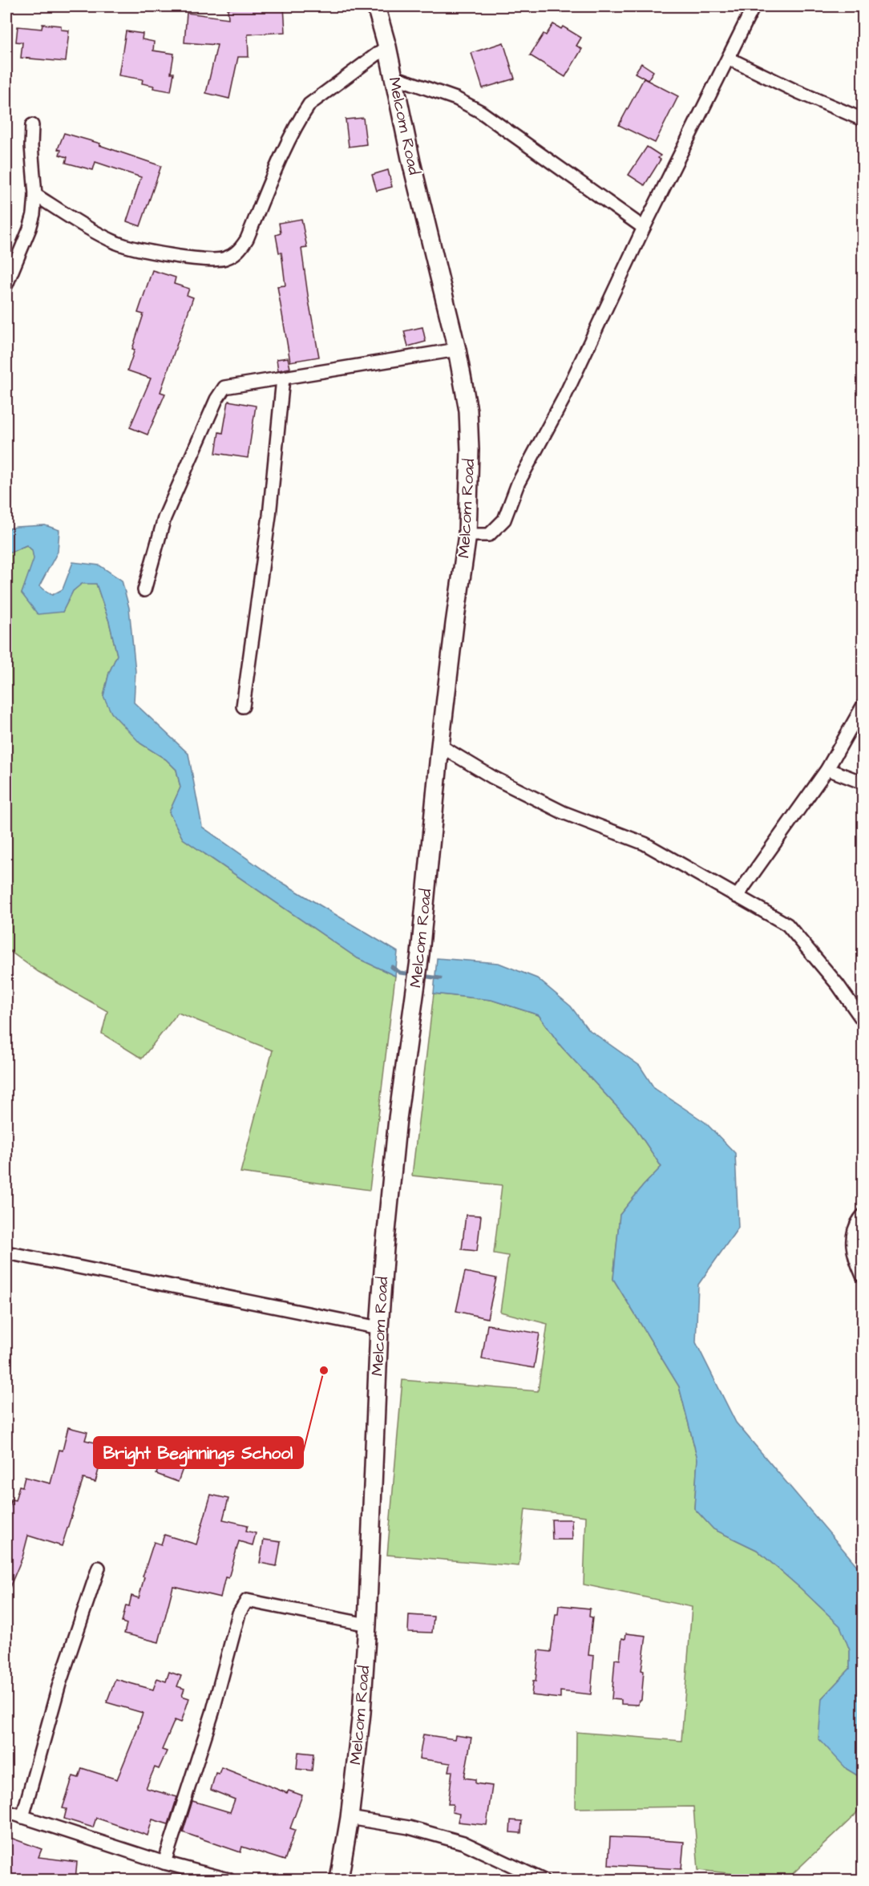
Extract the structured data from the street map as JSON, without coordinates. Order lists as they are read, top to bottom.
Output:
{
  "streets": {
    "main road": ["Melcom Road"]
  },
  "places": ["Bright Beginnings School"]
}
